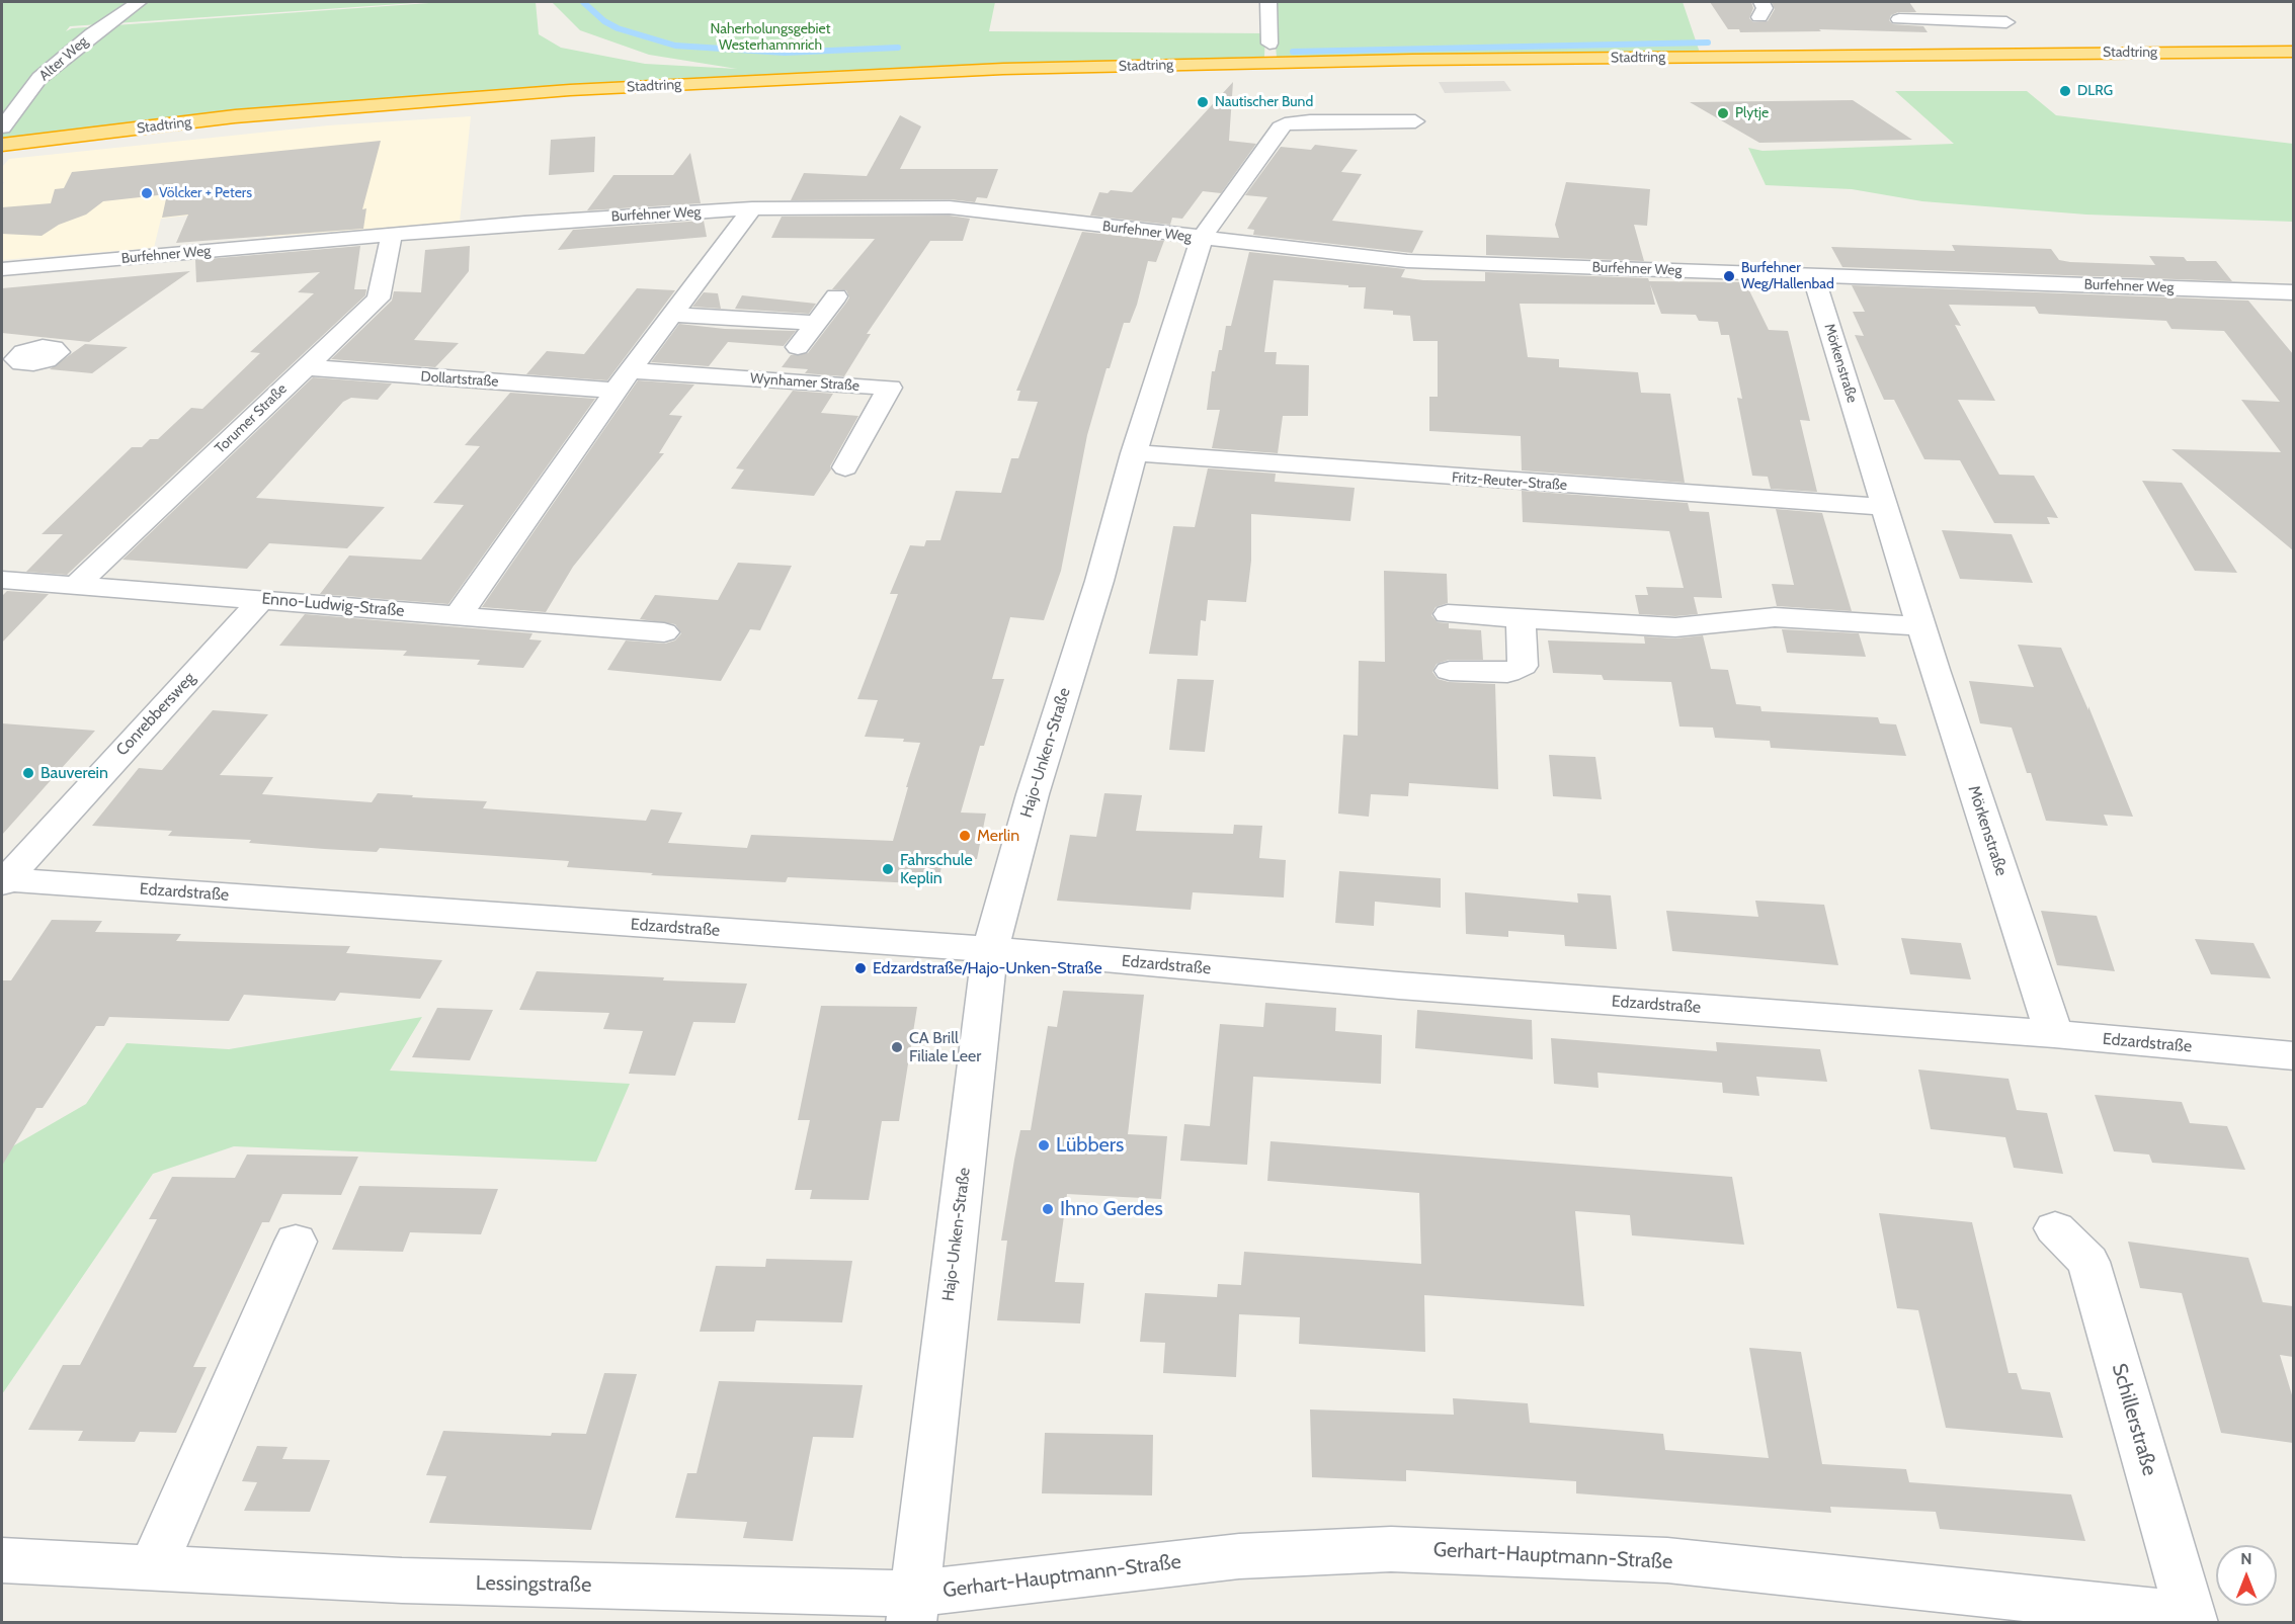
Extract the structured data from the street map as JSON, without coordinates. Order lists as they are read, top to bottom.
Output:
{
  "streets": {
    "highway": ["Stadtring"],
    "street": [
      "Alter Weg",
      "Burfehner Weg",
      "Mörkenstraße",
      "Dollartstraße",
      "Wynhamer Straße",
      "Torumer Straße",
      "Fritz-Reuter-Straße",
      "Enno-Ludwig-Straße",
      "Conrebbersweg",
      "Hajo-Unken-Straße",
      "Edzardstraße",
      "Schillerstraße",
      "Gerhart-Hauptmann-Straße",
      "Lessingstraße"
    ]
  },
  "crossings": [
    ["Burfehner Weg", "Mörkenstraße"],
    ["Burfehner Weg", "Torumer Straße"],
    ["Burfehner Weg", "Hajo-Unken-Straße"],
    ["Mörkenstraße", "Fritz-Reuter-Straße"],
    ["Mörkenstraße", "Edzardstraße"],
    ["Dollartstraße", "Torumer Straße"],
    ["Torumer Straße", "Enno-Ludwig-Straße"],
    ["Fritz-Reuter-Straße", "Hajo-Unken-Straße"],
    ["Enno-Ludwig-Straße", "Conrebbersweg"],
    ["Conrebbersweg", "Edzardstraße"],
    ["Hajo-Unken-Straße", "Edzardstraße"],
    ["Hajo-Unken-Straße", "Gerhart-Hauptmann-Straße"],
    ["Hajo-Unken-Straße", "Lessingstraße"],
    ["Schillerstraße", "Gerhart-Hauptmann-Straße"],
    ["Gerhart-Hauptmann-Straße", "Lessingstraße"]
  ],
  "parks": ["Naherholungsgebiet Westerhammrich"],
  "places": [
    "DLRG",
    "Nautischer Bund",
    "Plytje",
    "Völcker + Peters",
    "Burfehner Weg/Hallenbad",
    "Bauverein",
    "Merlin",
    "Fahrschule Keplin",
    "Edzardstraße/Hajo-Unken-Straße",
    "CA Brill Filiale Leer",
    "Lübbers",
    "Ihno Gerdes"
  ],
  "north": "top"
}
